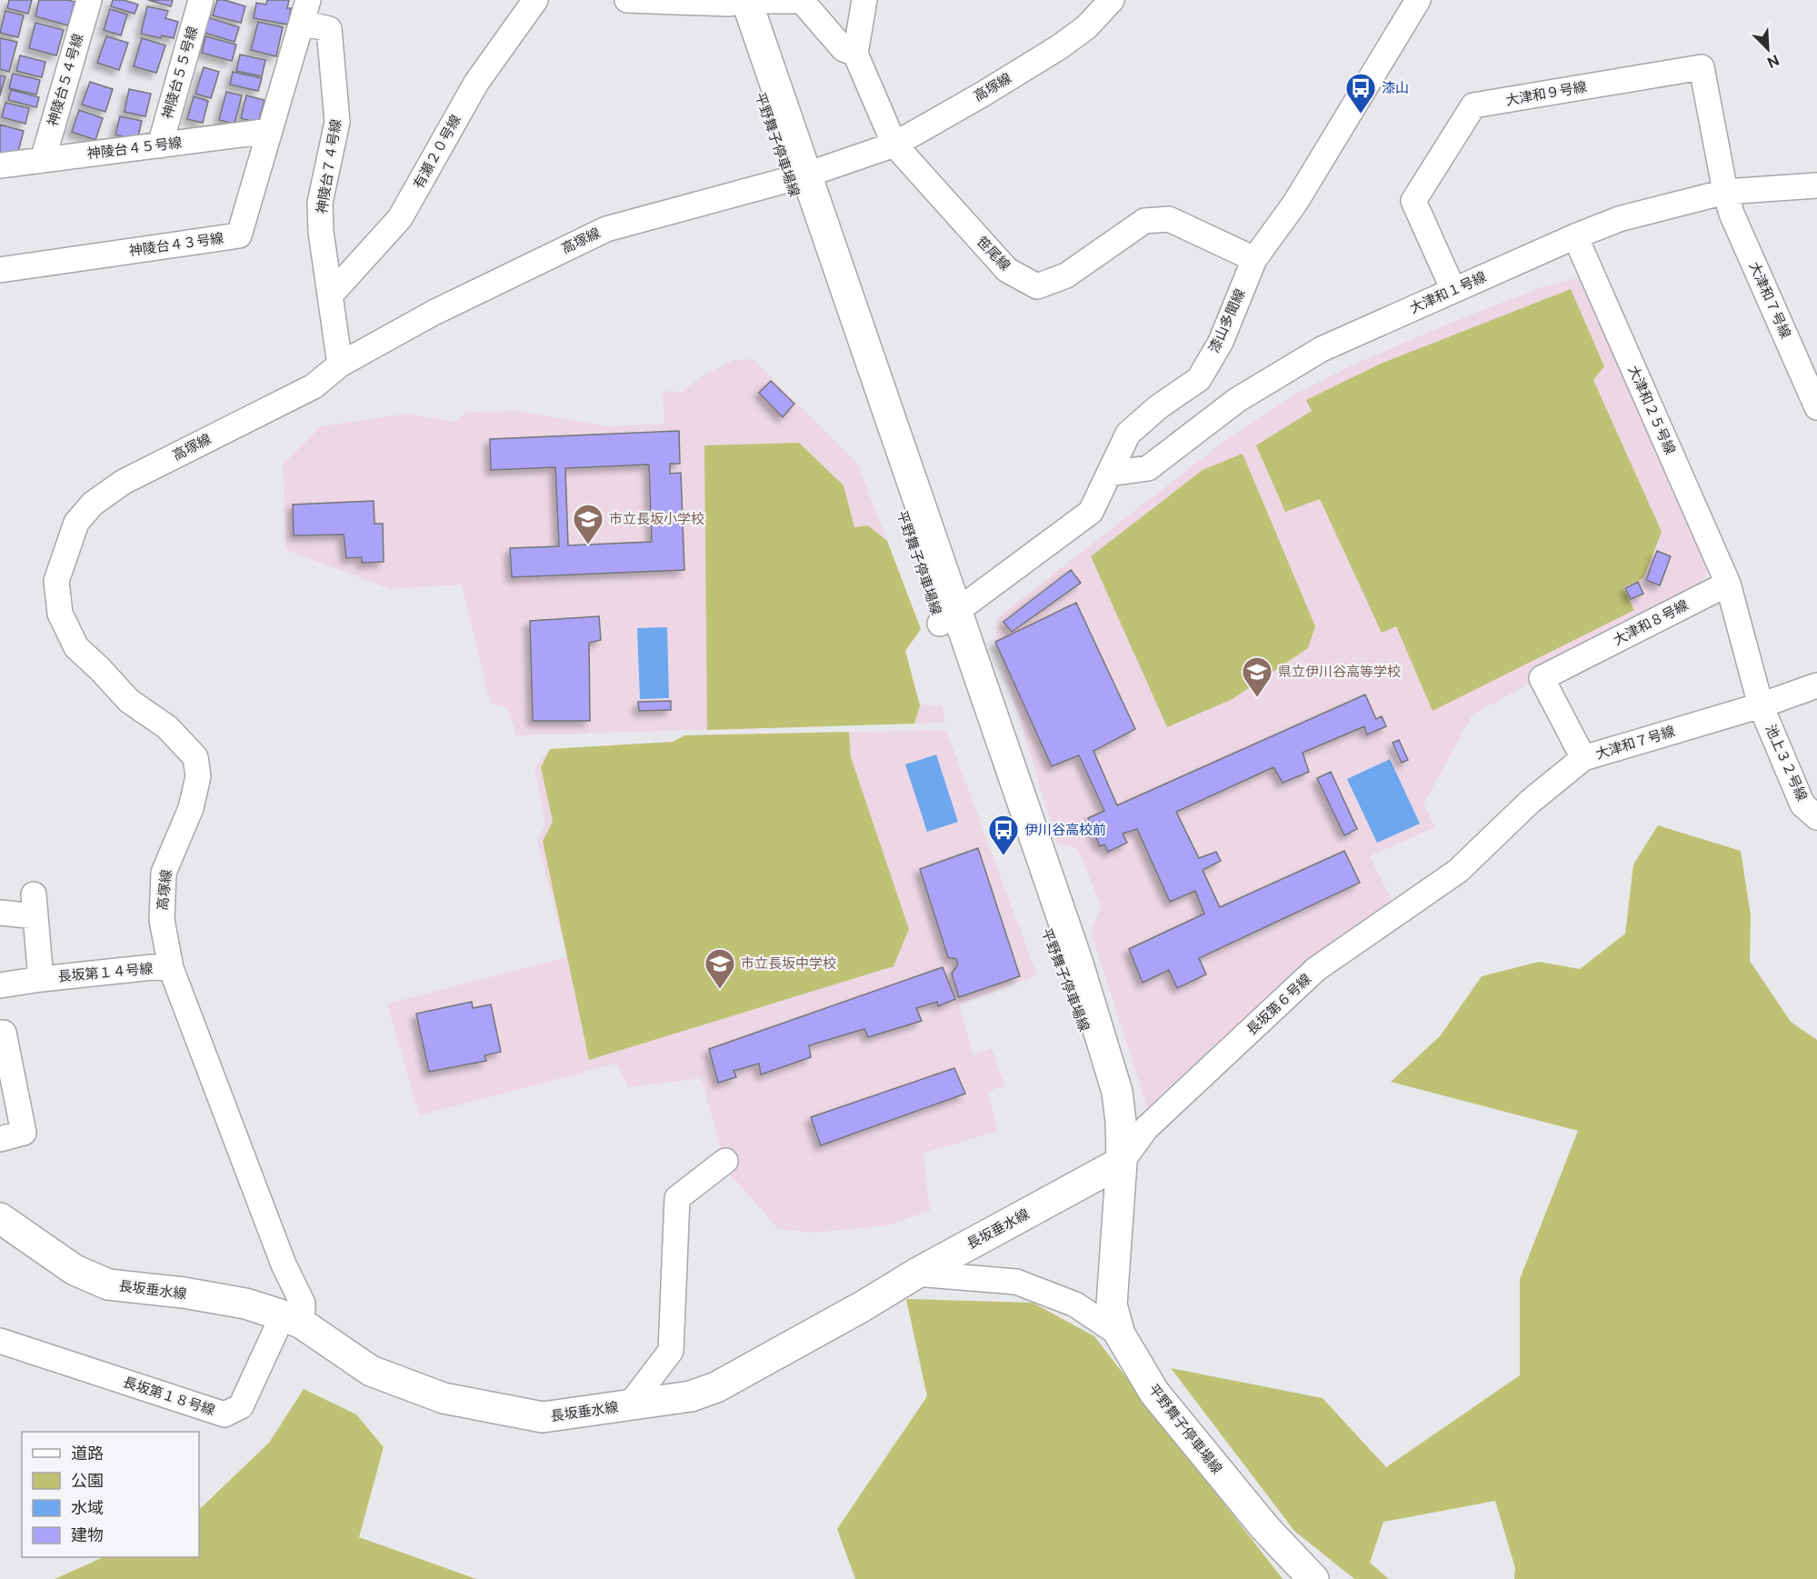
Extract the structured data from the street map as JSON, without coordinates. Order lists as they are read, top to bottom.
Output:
{
  "streets": {
    "main road": ["平野舞子停車場線", "長坂垂水線"],
    "street": [
      "神陵台５５号線",
      "神陵台５４号線",
      "高塚線",
      "大津和９号線",
      "神陵台４５号線",
      "有瀬２０号線",
      "神陵台７４号線",
      "神陵台４３号線",
      "笹尾線",
      "大津和１号線",
      "大津和７号線",
      "漆山多聞線",
      "大津和２５号線",
      "大津和８号線",
      "池上３２号線",
      "長坂第１４号線",
      "長坂第６号線",
      "長坂第１８号線"
    ]
  },
  "crossings": [
    ["神陵台５５号線", "神陵台４５号線"],
    ["神陵台５４号線", "神陵台４５号線"],
    ["高塚線", "平野舞子停車場線"],
    ["高塚線", "神陵台７４号線"],
    ["高塚線", "笹尾線"],
    ["高塚線", "長坂第１４号線"],
    ["高塚線", "長坂垂水線"],
    ["高塚線", "長坂第１８号線"],
    ["大津和９号線", "大津和１号線"],
    ["大津和９号線", "大津和７号線"],
    ["平野舞子停車場線", "漆山多聞線"],
    ["平野舞子停車場線", "長坂第６号線"],
    ["平野舞子停車場線", "長坂垂水線"],
    ["神陵台４５号線", "神陵台４３号線"],
    ["有瀬２０号線", "神陵台７４号線"],
    ["神陵台７４号線", "神陵台４３号線"],
    ["笹尾線", "漆山多聞線"],
    ["大津和１号線", "大津和７号線"],
    ["大津和１号線", "漆山多聞線"],
    ["大津和１号線", "大津和２５号線"],
    ["大津和７号線", "大津和８号線"],
    ["大津和７号線", "池上３２号線"],
    ["大津和７号線", "長坂第６号線"],
    ["大津和２５号線", "大津和８号線"],
    ["長坂第６号線", "長坂垂水線"],
    ["長坂垂水線", "長坂第１８号線"]
  ],
  "places": {
    "bus stop": ["漆山", "伊川谷高校前"],
    "school or university": ["市立長坂小学校", "県立伊川谷高等学校", "市立長坂中学校"]
  },
  "legend": [
    "道路",
    "公園",
    "水域",
    "建物"
  ],
  "north": "bottom right"
}
